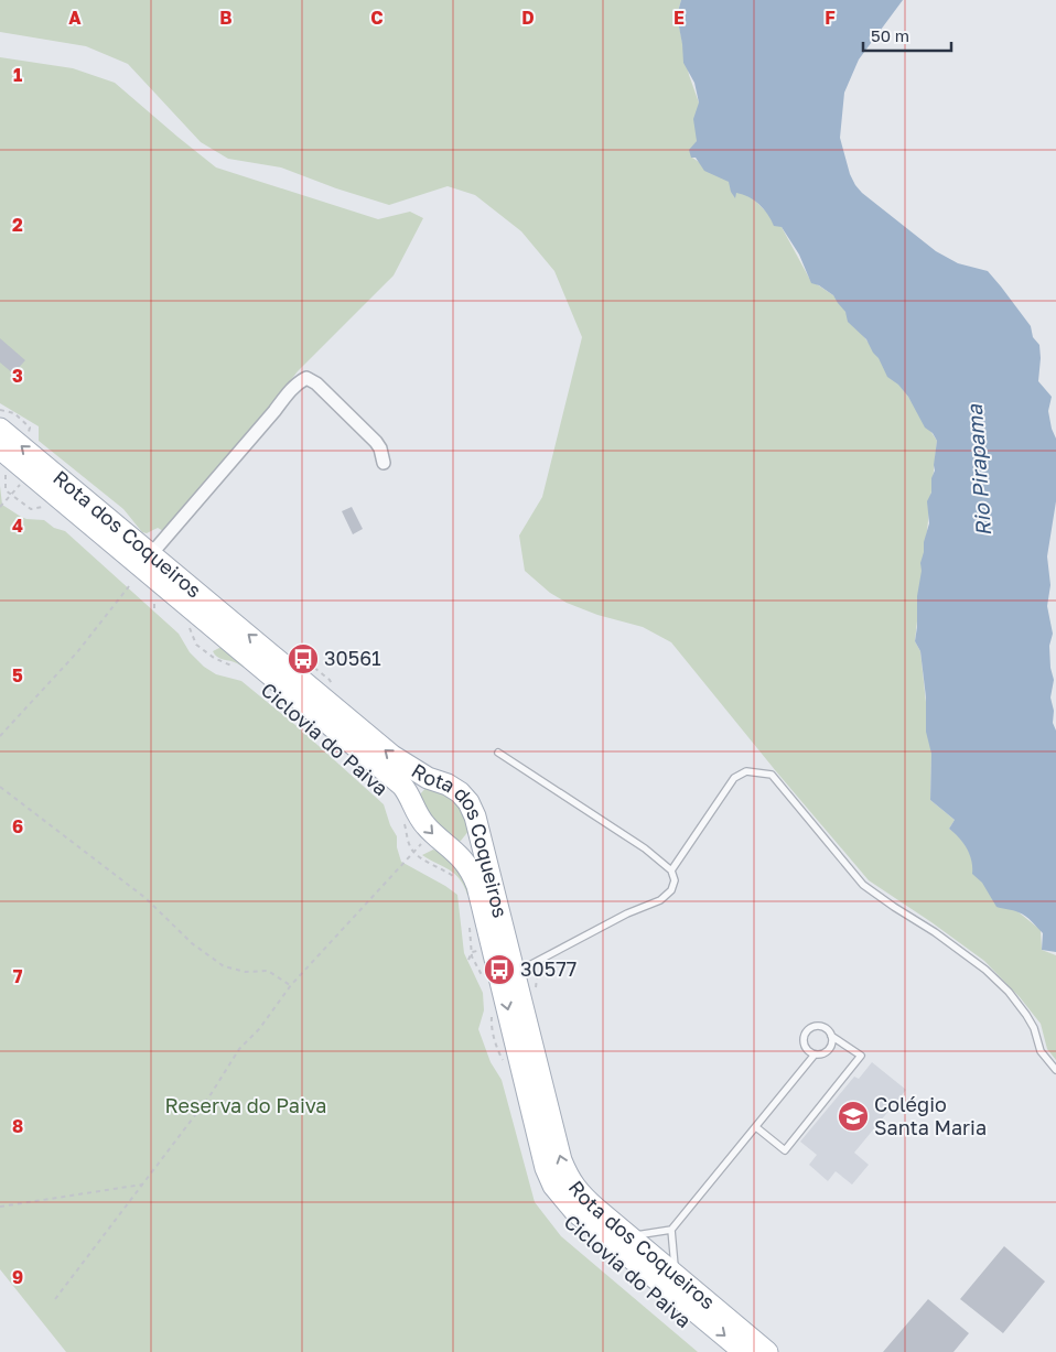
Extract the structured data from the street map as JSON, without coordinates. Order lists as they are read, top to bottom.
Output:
{
  "streets": {
    "main road": ["Rota dos Coqueiros"]
  },
  "water": ["Rio Pirapama"],
  "parks": ["Reserva do Paiva"],
  "places": {
    "bus stop": ["30561", "30577"],
    "school or university": ["Colégio Santa Maria"]
  },
  "scale_bar": "50 m",
  "grid": {
    "columns": [
      "A",
      "B",
      "C",
      "D",
      "E",
      "F"
    ],
    "rows": [
      "1",
      "2",
      "3",
      "4",
      "5",
      "6",
      "7",
      "8",
      "9"
    ]
  }
}
